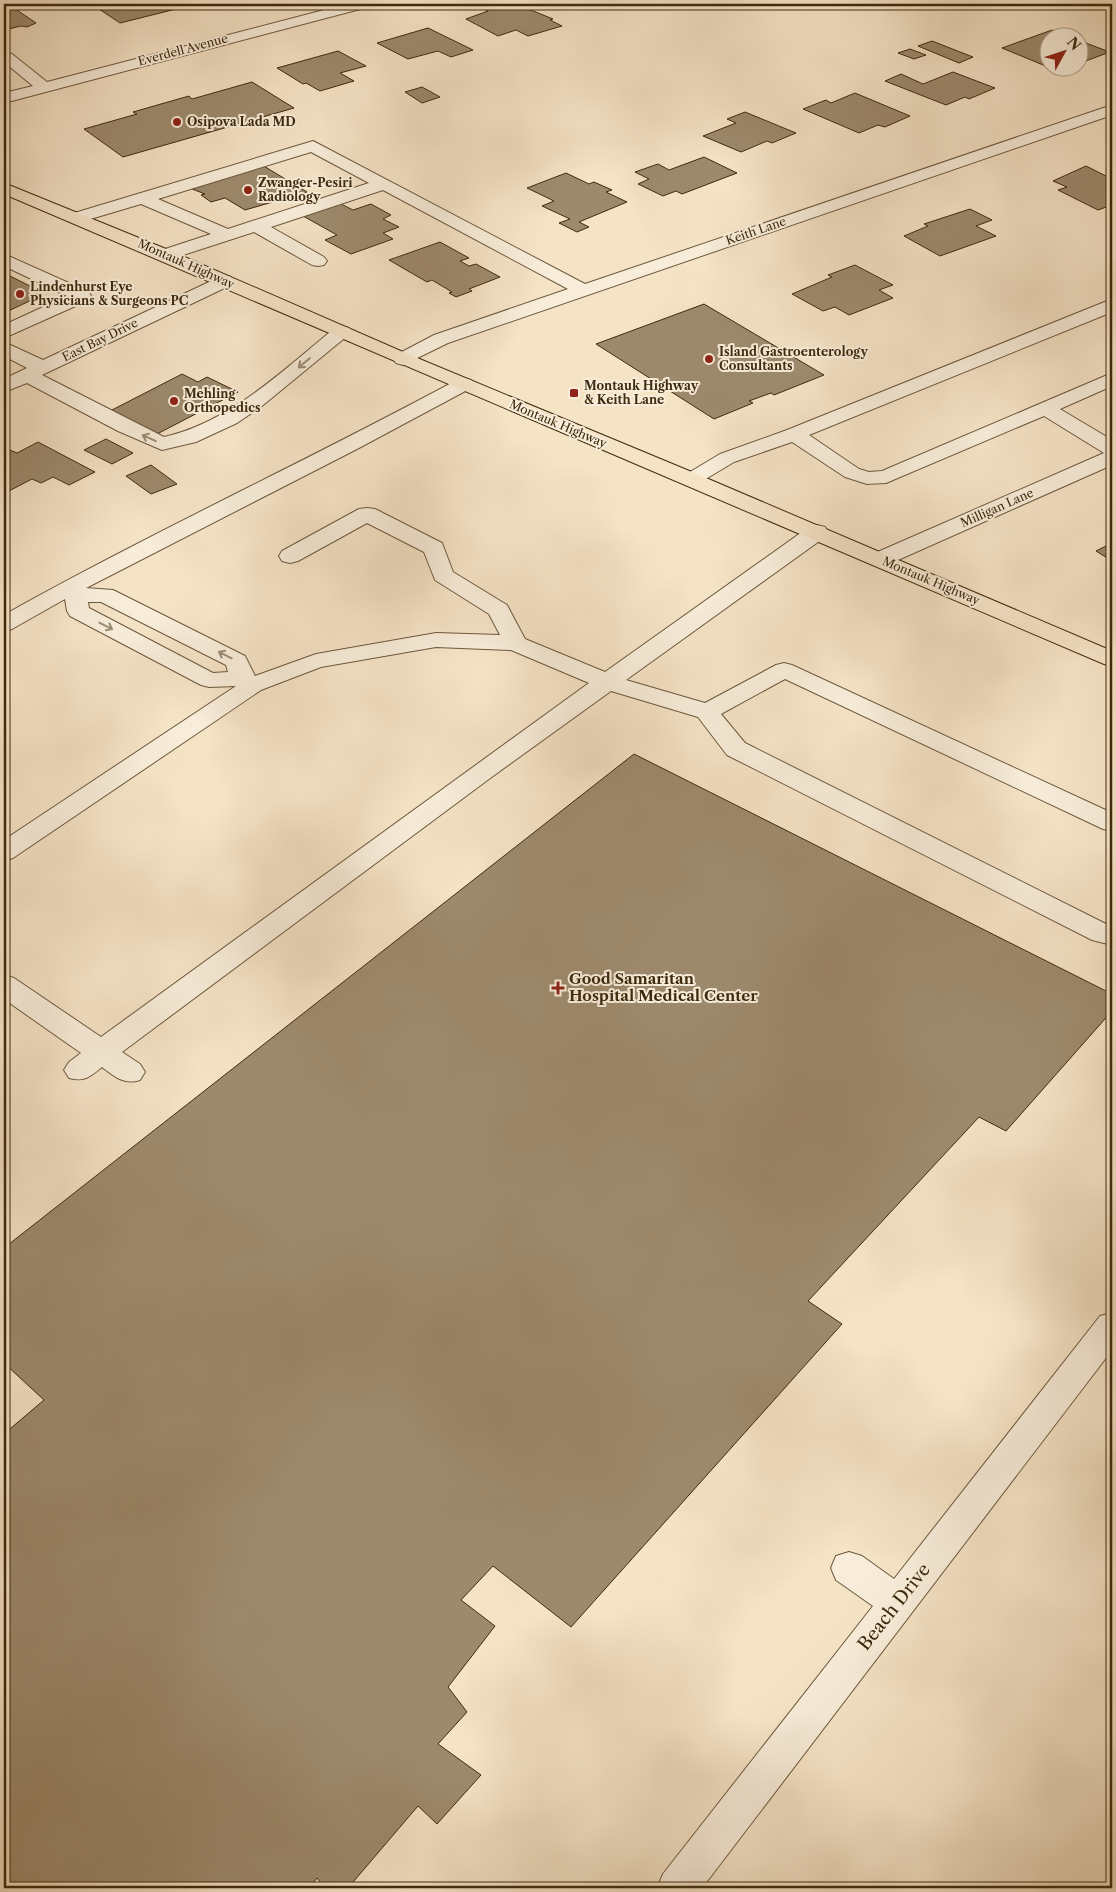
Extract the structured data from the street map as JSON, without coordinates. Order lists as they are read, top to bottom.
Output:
{
  "streets": {
    "main road": ["Montauk Highway"],
    "street": [
      "Everdell Avenue",
      "Keith Lane",
      "East Bay Drive",
      "Milligan Lane",
      "Beach Drive"
    ]
  },
  "crossings": [
    ["Keith Lane", "Montauk Highway"],
    ["Montauk Highway", "East Bay Drive"],
    ["Montauk Highway", "Milligan Lane"]
  ],
  "places": {
    "other": [
      "Osipova Lada MD",
      "Zwanger-Pesiri Radiology",
      "Lindenhurst Eye Physicians & Surgeons PC",
      "Island Gastroenterology Consultants",
      "Mehling Orthopedics"
    ],
    "transit": ["Montauk Highway & Keith Lane"],
    "health": ["Good Samaritan Hospital Medical Center"]
  },
  "north": "top right"
}
